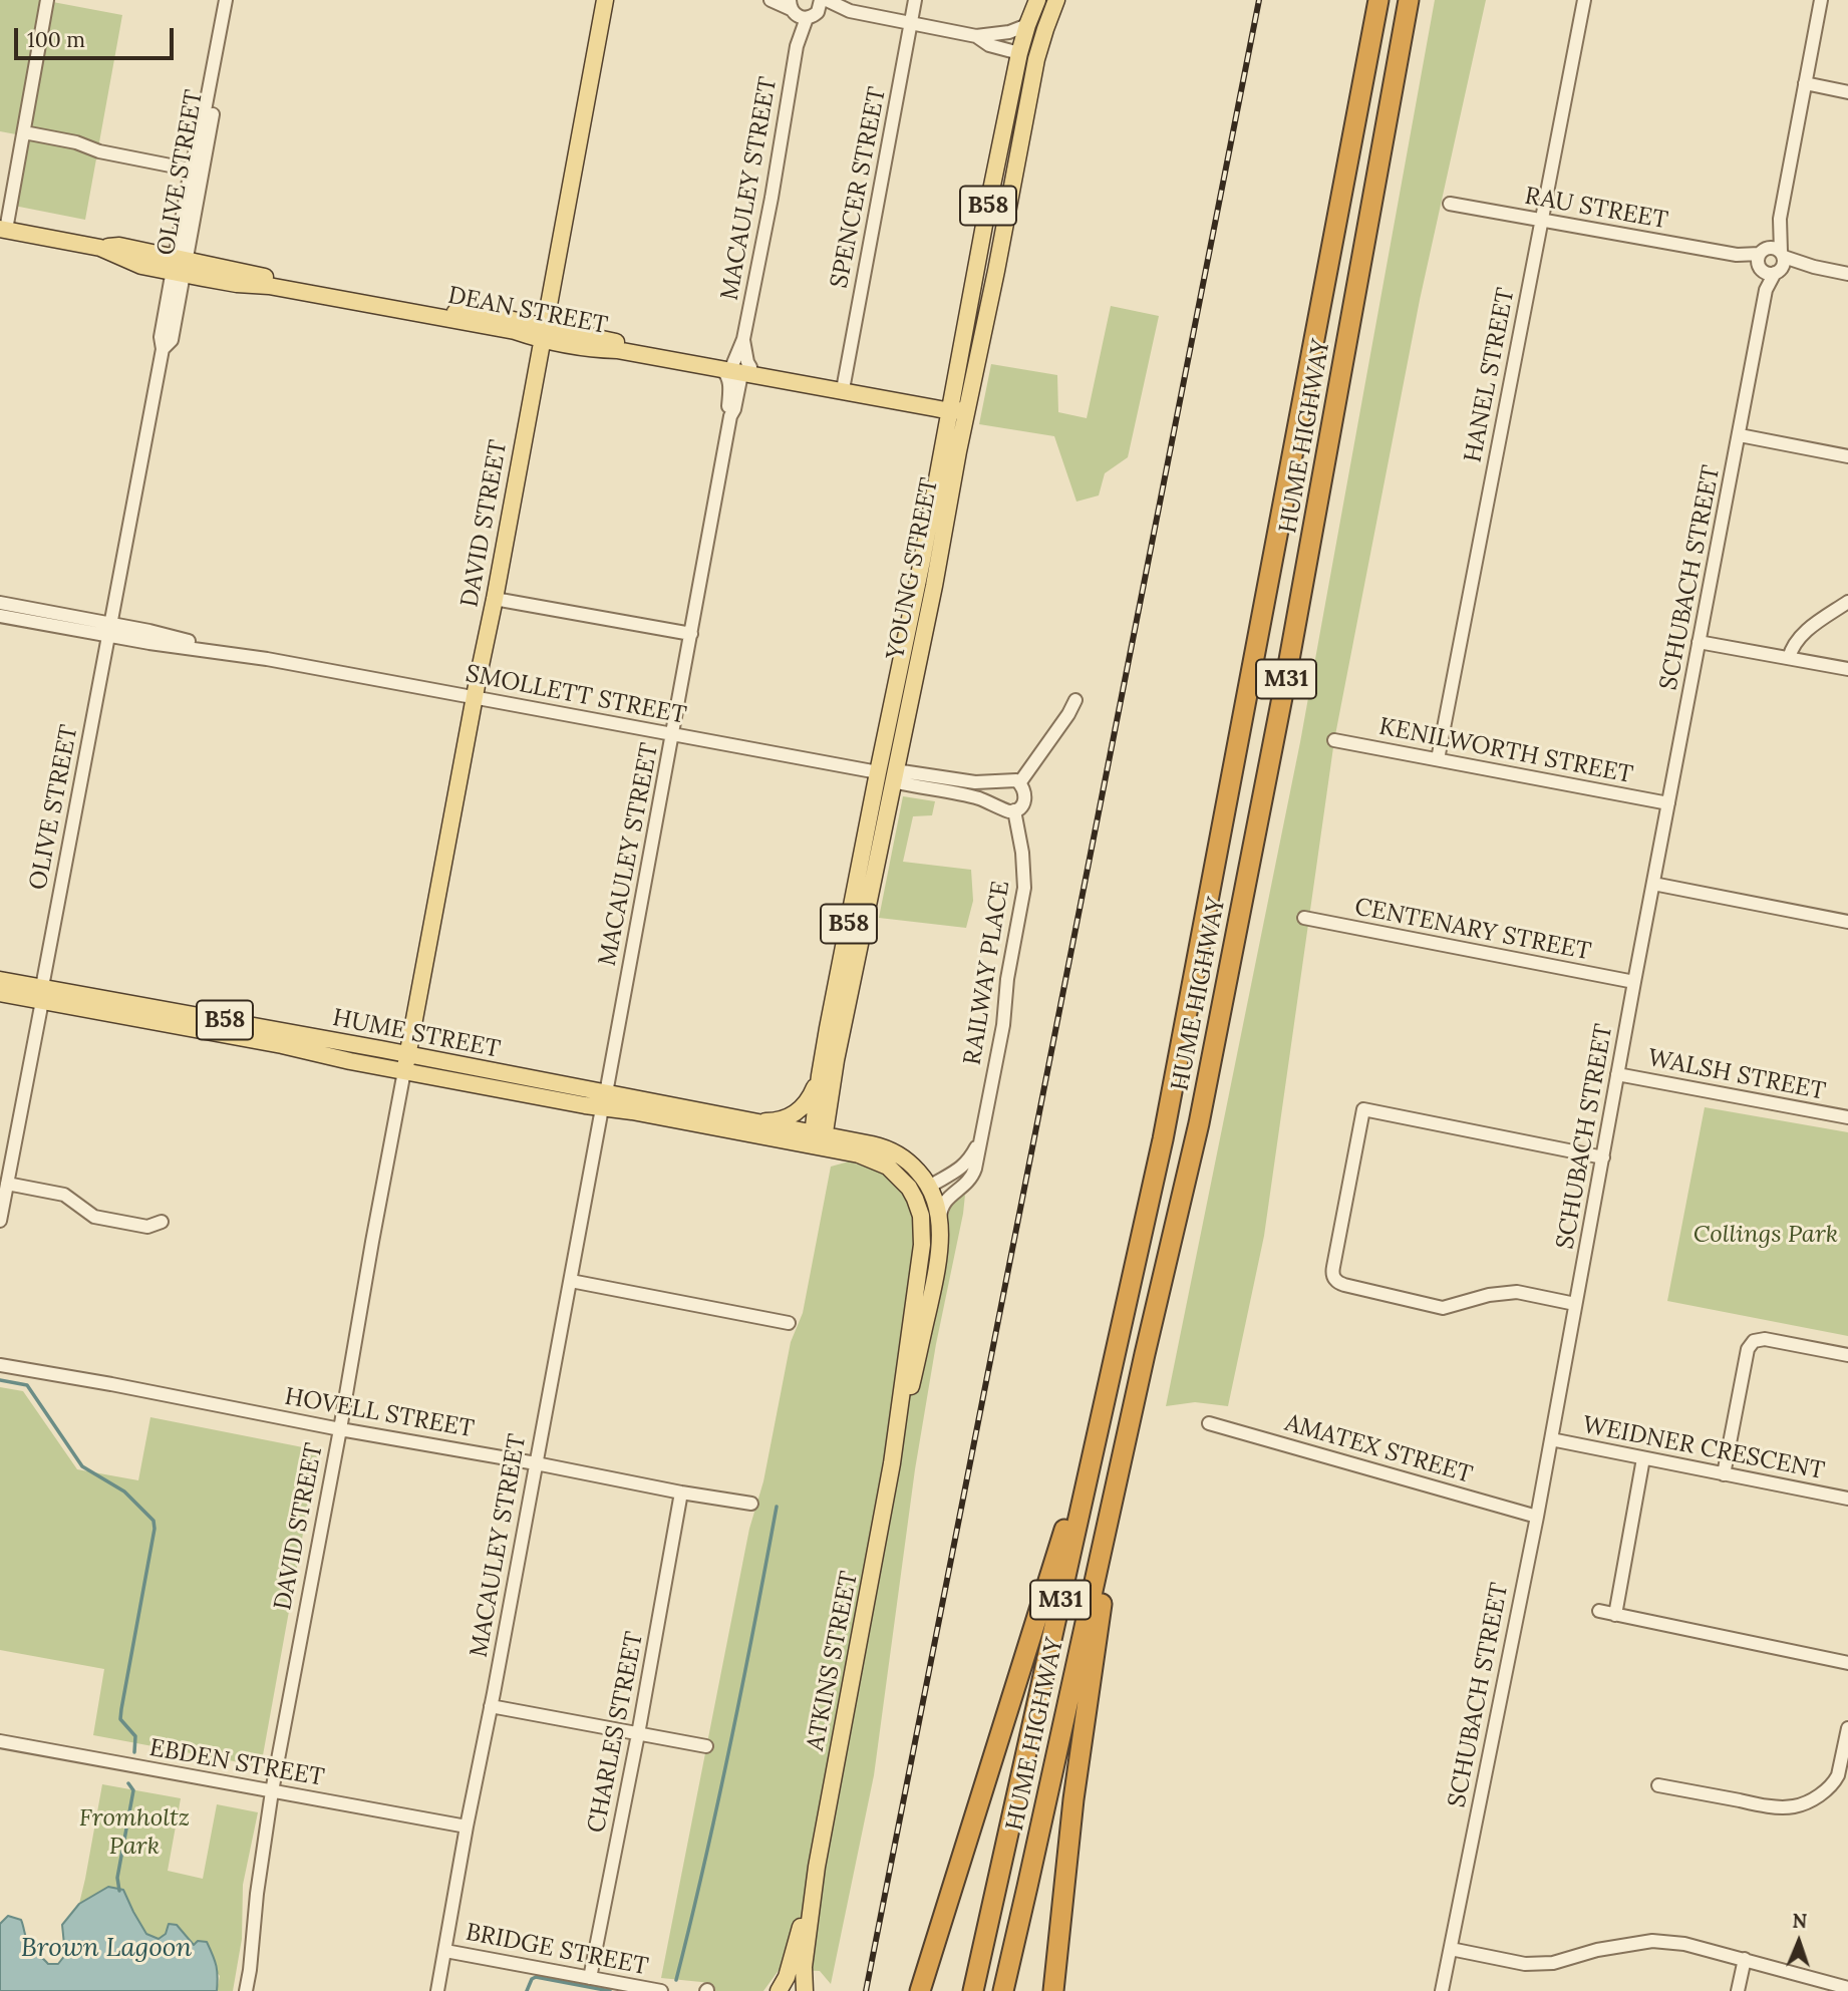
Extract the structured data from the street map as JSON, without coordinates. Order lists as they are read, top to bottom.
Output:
{
  "streets": {
    "highway": ["HUME HIGHWAY", "M31"],
    "main road": [
      "B58",
      "DEAN STREET",
      "DAVID STREET",
      "YOUNG STREET",
      "HUME STREET",
      "ATKINS STREET"
    ],
    "street": [
      "OLIVE STREET",
      "SPENCER STREET",
      "MACAULEY STREET",
      "RAU STREET",
      "HANEL STREET",
      "SCHUBACH STREET",
      "SMOLLETT STREET",
      "KENILWORTH STREET",
      "CENTENARY STREET",
      "RAILWAY PLACE",
      "WALSH STREET",
      "HOVELL STREET",
      "WEIDNER CRESCENT",
      "AMATEX STREET",
      "CHARLES STREET",
      "EBDEN STREET",
      "BRIDGE STREET"
    ]
  },
  "crossings": [
    ["OLIVE STREET", "DEAN STREET"],
    ["OLIVE STREET", "SMOLLETT STREET"],
    ["OLIVE STREET", "HUME STREET"],
    ["SPENCER STREET", "DEAN STREET"],
    ["MACAULEY STREET", "DEAN STREET"],
    ["MACAULEY STREET", "SMOLLETT STREET"],
    ["MACAULEY STREET", "HUME STREET"],
    ["MACAULEY STREET", "HOVELL STREET"],
    ["MACAULEY STREET", "EBDEN STREET"],
    ["MACAULEY STREET", "BRIDGE STREET"],
    ["B58", "YOUNG STREET"],
    ["B58", "HUME STREET"],
    ["RAU STREET", "HANEL STREET"],
    ["RAU STREET", "SCHUBACH STREET"],
    ["DEAN STREET", "DAVID STREET"],
    ["DEAN STREET", "YOUNG STREET"],
    ["HANEL STREET", "KENILWORTH STREET"],
    ["DAVID STREET", "SMOLLETT STREET"],
    ["DAVID STREET", "HUME STREET"],
    ["DAVID STREET", "HOVELL STREET"],
    ["DAVID STREET", "EBDEN STREET"],
    ["YOUNG STREET", "SMOLLETT STREET"],
    ["YOUNG STREET", "HUME STREET"],
    ["YOUNG STREET", "ATKINS STREET"],
    ["SCHUBACH STREET", "KENILWORTH STREET"],
    ["SCHUBACH STREET", "CENTENARY STREET"],
    ["SCHUBACH STREET", "WALSH STREET"],
    ["SCHUBACH STREET", "WEIDNER CRESCENT"],
    ["SCHUBACH STREET", "AMATEX STREET"],
    ["RAILWAY PLACE", "ATKINS STREET"],
    ["HUME STREET", "ATKINS STREET"],
    ["HOVELL STREET", "CHARLES STREET"],
    ["CHARLES STREET", "BRIDGE STREET"]
  ],
  "water": ["Brown Lagoon"],
  "parks": ["Collings Park", "Fromholtz Park"],
  "scale_bar": "100 m",
  "north": "top"
}
